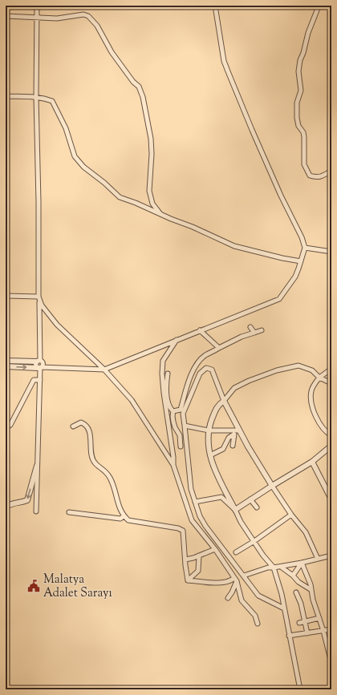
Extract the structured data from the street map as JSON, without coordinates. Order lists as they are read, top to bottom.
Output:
{
  "places": {
    "public building": ["Malatya Adalet Sarayı"]
  }
}
